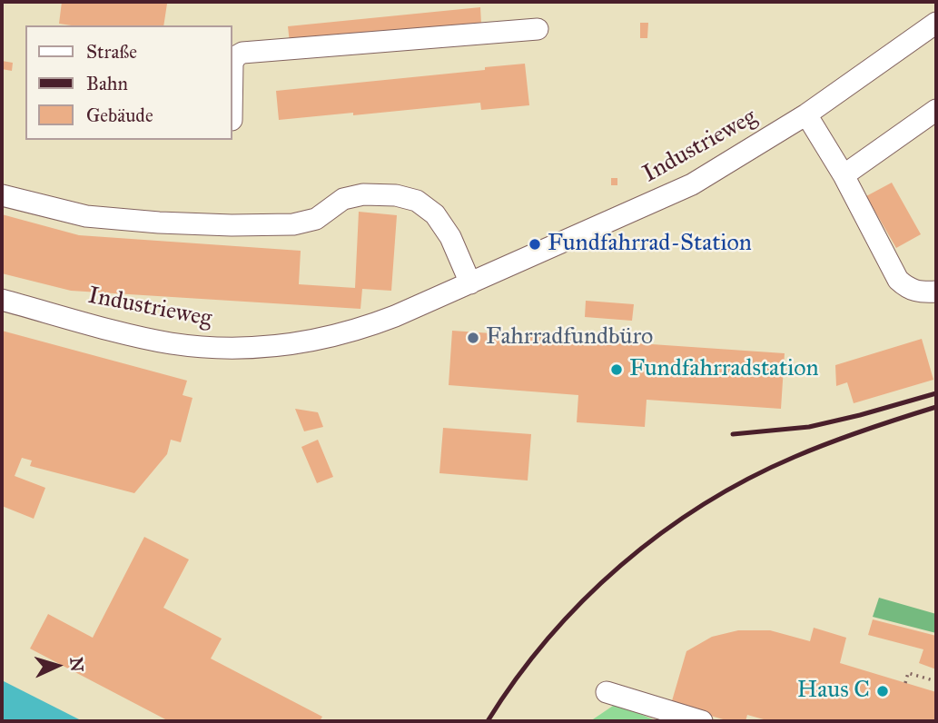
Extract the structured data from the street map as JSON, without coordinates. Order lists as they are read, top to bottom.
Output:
{
  "streets": {
    "street": ["Industrieweg"]
  },
  "places": [
    "Fundfahrrad-Station",
    "Fahrradfundbüro",
    "Fundfahrradstation",
    "Haus C"
  ],
  "legend": ["Straße", "Bahn", "Gebäude"],
  "north": "right"
}
